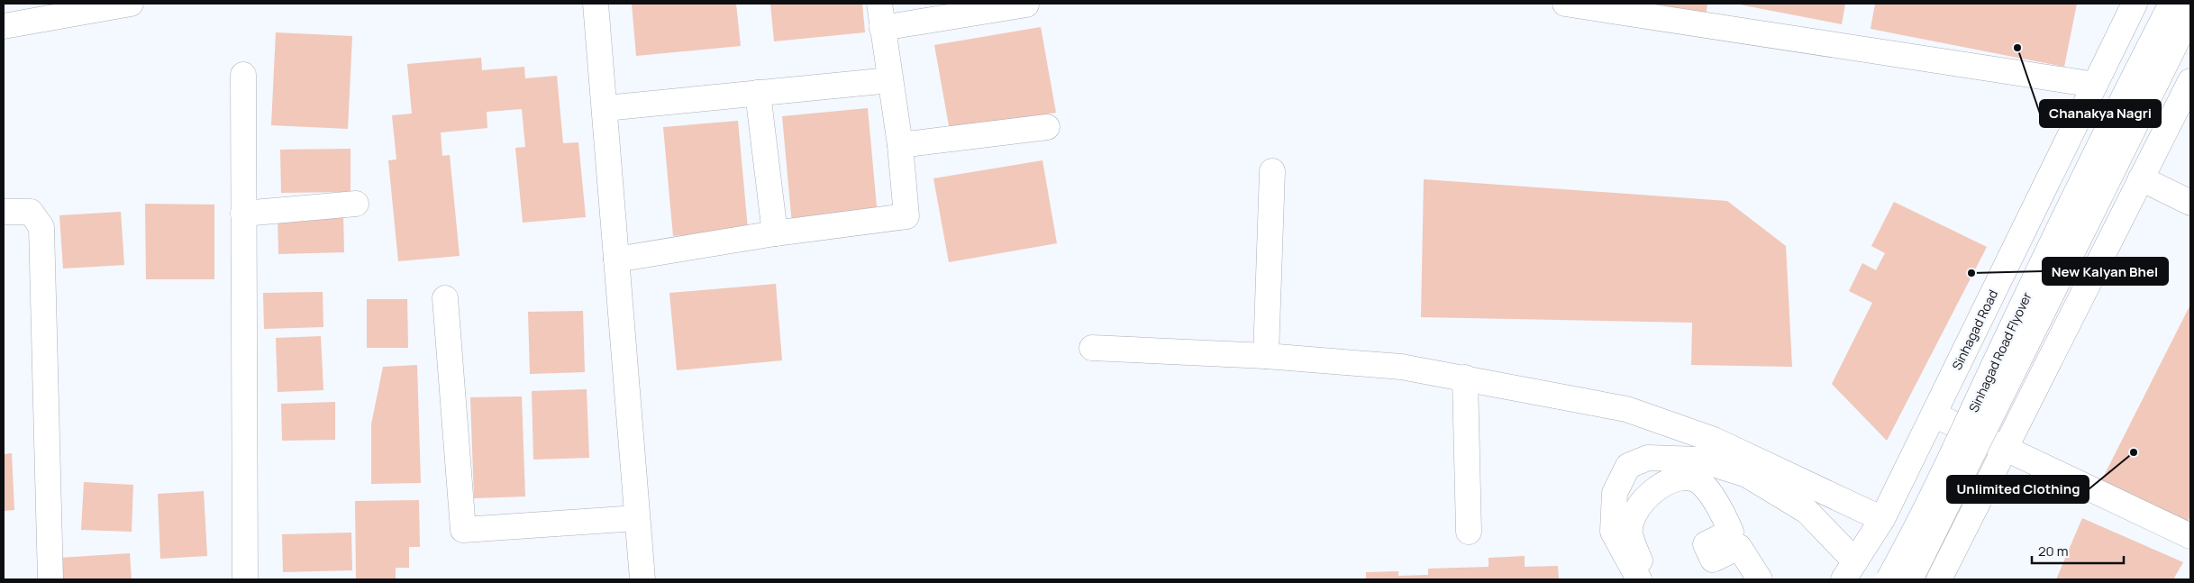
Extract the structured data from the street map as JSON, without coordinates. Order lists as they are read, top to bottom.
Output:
{
  "streets": {
    "street": ["Sinhagad Road", "Sinhagad Road Flyover"]
  },
  "places": ["Chanakya Nagri", "New Kalyan Bhel", "Unlimited Clothing"],
  "scale_bar": "20 m"
}
